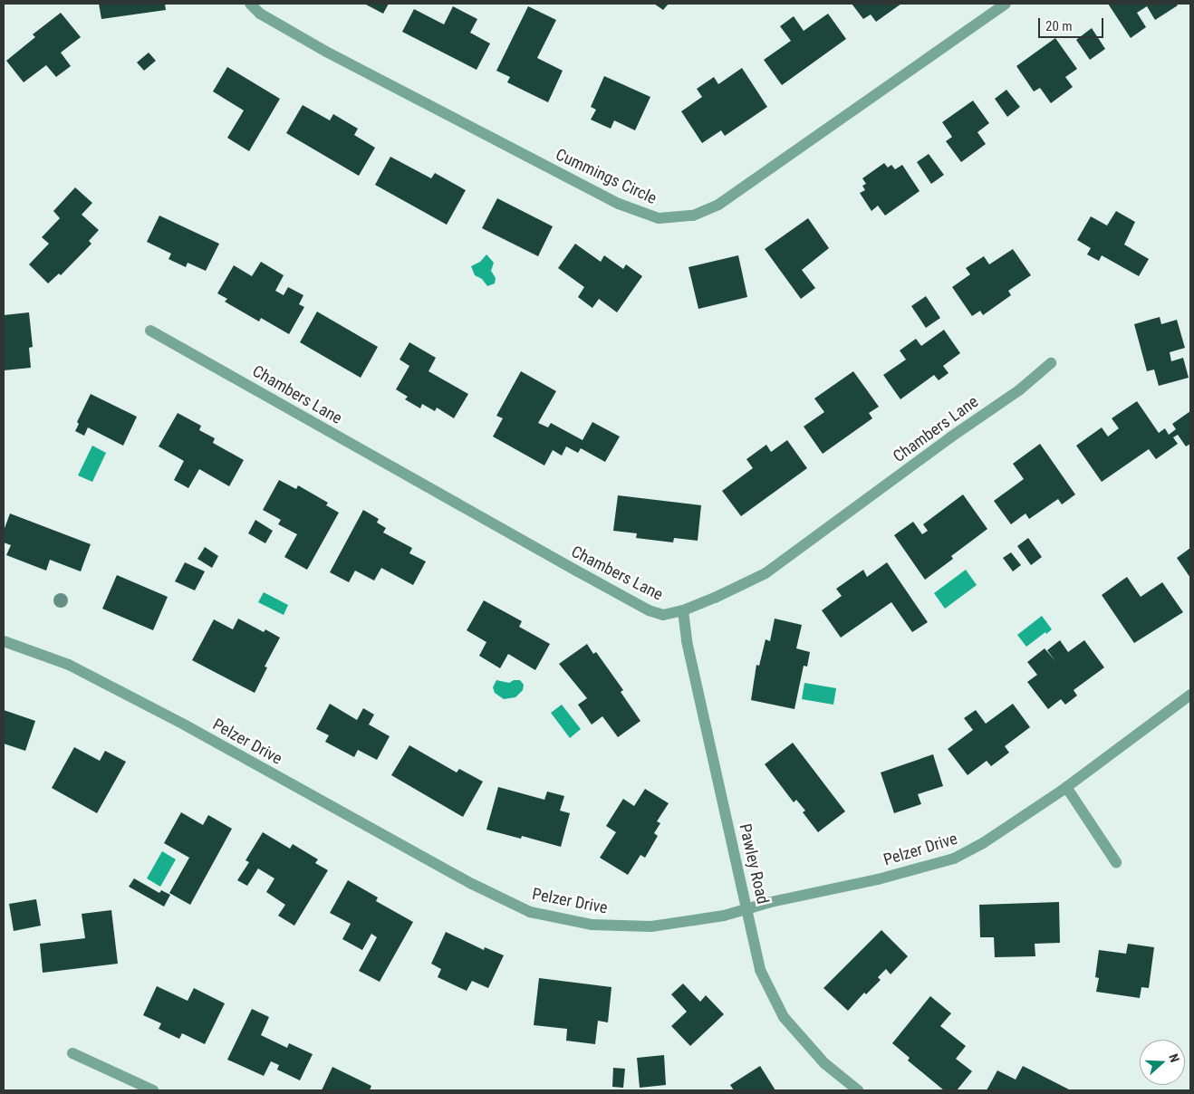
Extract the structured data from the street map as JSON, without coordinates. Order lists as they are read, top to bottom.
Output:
{
  "streets": {
    "street": [
      "Cummings Circle",
      "Chambers Lane",
      "Pelzer Drive",
      "Pawley Road"
    ]
  },
  "crossings": [
    ["Chambers Lane", "Pawley Road"],
    ["Pelzer Drive", "Pawley Road"]
  ],
  "scale_bar": "20 m",
  "north": "right"
}
